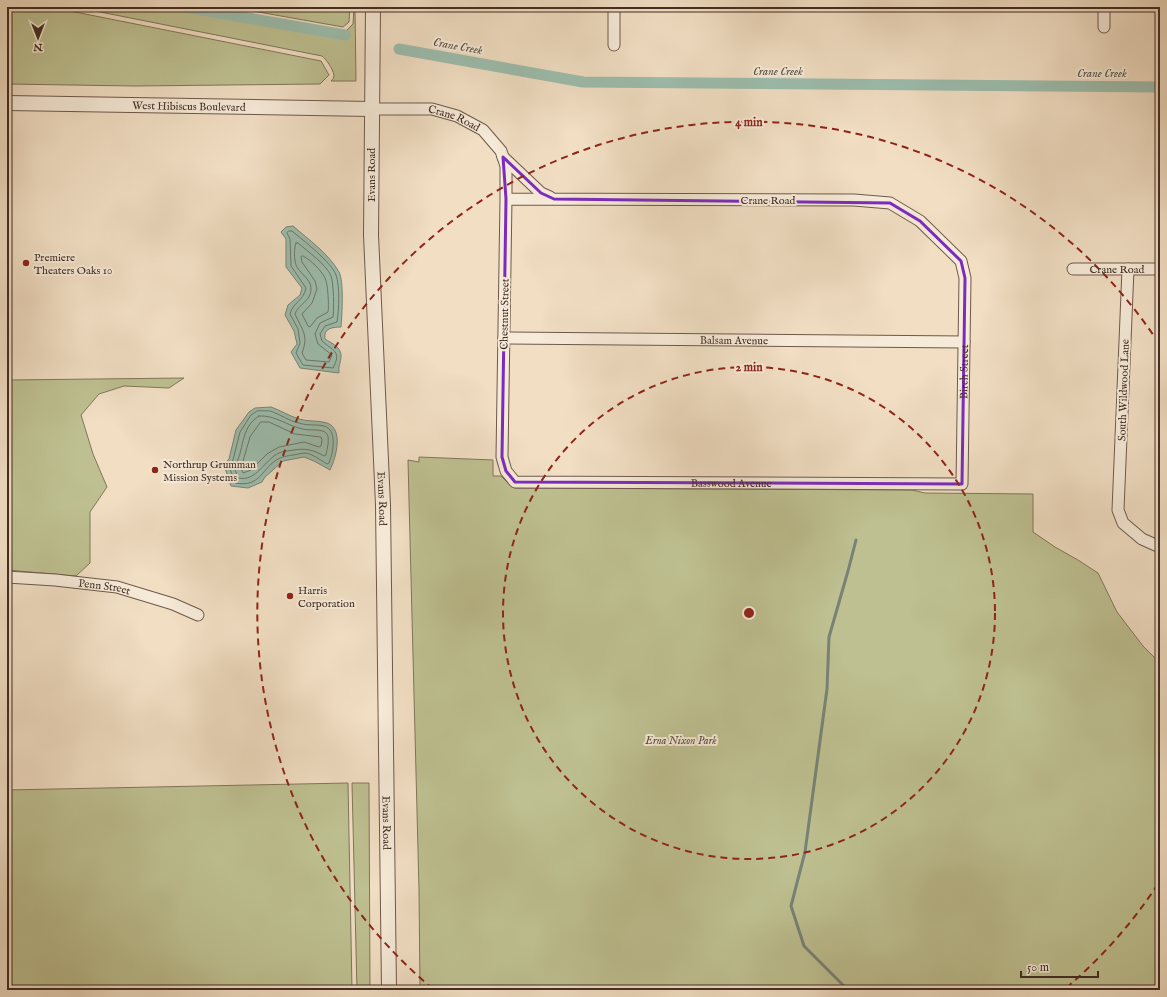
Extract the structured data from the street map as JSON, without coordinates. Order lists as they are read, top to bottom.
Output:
{
  "streets": {
    "street": [
      "West Hibiscus Boulevard",
      "Crane Road",
      "Evans Road",
      "Chestnut Street",
      "Balsam Avenue",
      "Birch Street",
      "South Wildwood Lane",
      "Basswood Avenue",
      "Penn Street"
    ]
  },
  "crossings": [
    ["West Hibiscus Boulevard", "Crane Road"],
    ["West Hibiscus Boulevard", "Evans Road"],
    ["Crane Road", "Evans Road"],
    ["Crane Road", "Chestnut Street"],
    ["Crane Road", "Birch Street"],
    ["Crane Road", "South Wildwood Lane"],
    ["Chestnut Street", "Balsam Avenue"],
    ["Chestnut Street", "Basswood Avenue"],
    ["Balsam Avenue", "Birch Street"],
    ["Birch Street", "Basswood Avenue"]
  ],
  "water": ["Crane Creek"],
  "parks": ["Erna Nixon Park"],
  "places": ["Premiere Theaters Oaks 10", "Northrup Grumman Mission Systems", "Harris Corporation"],
  "scale_bar": "50 m",
  "north": "bottom",
  "rings": ["4 min", "2 min"]
}
